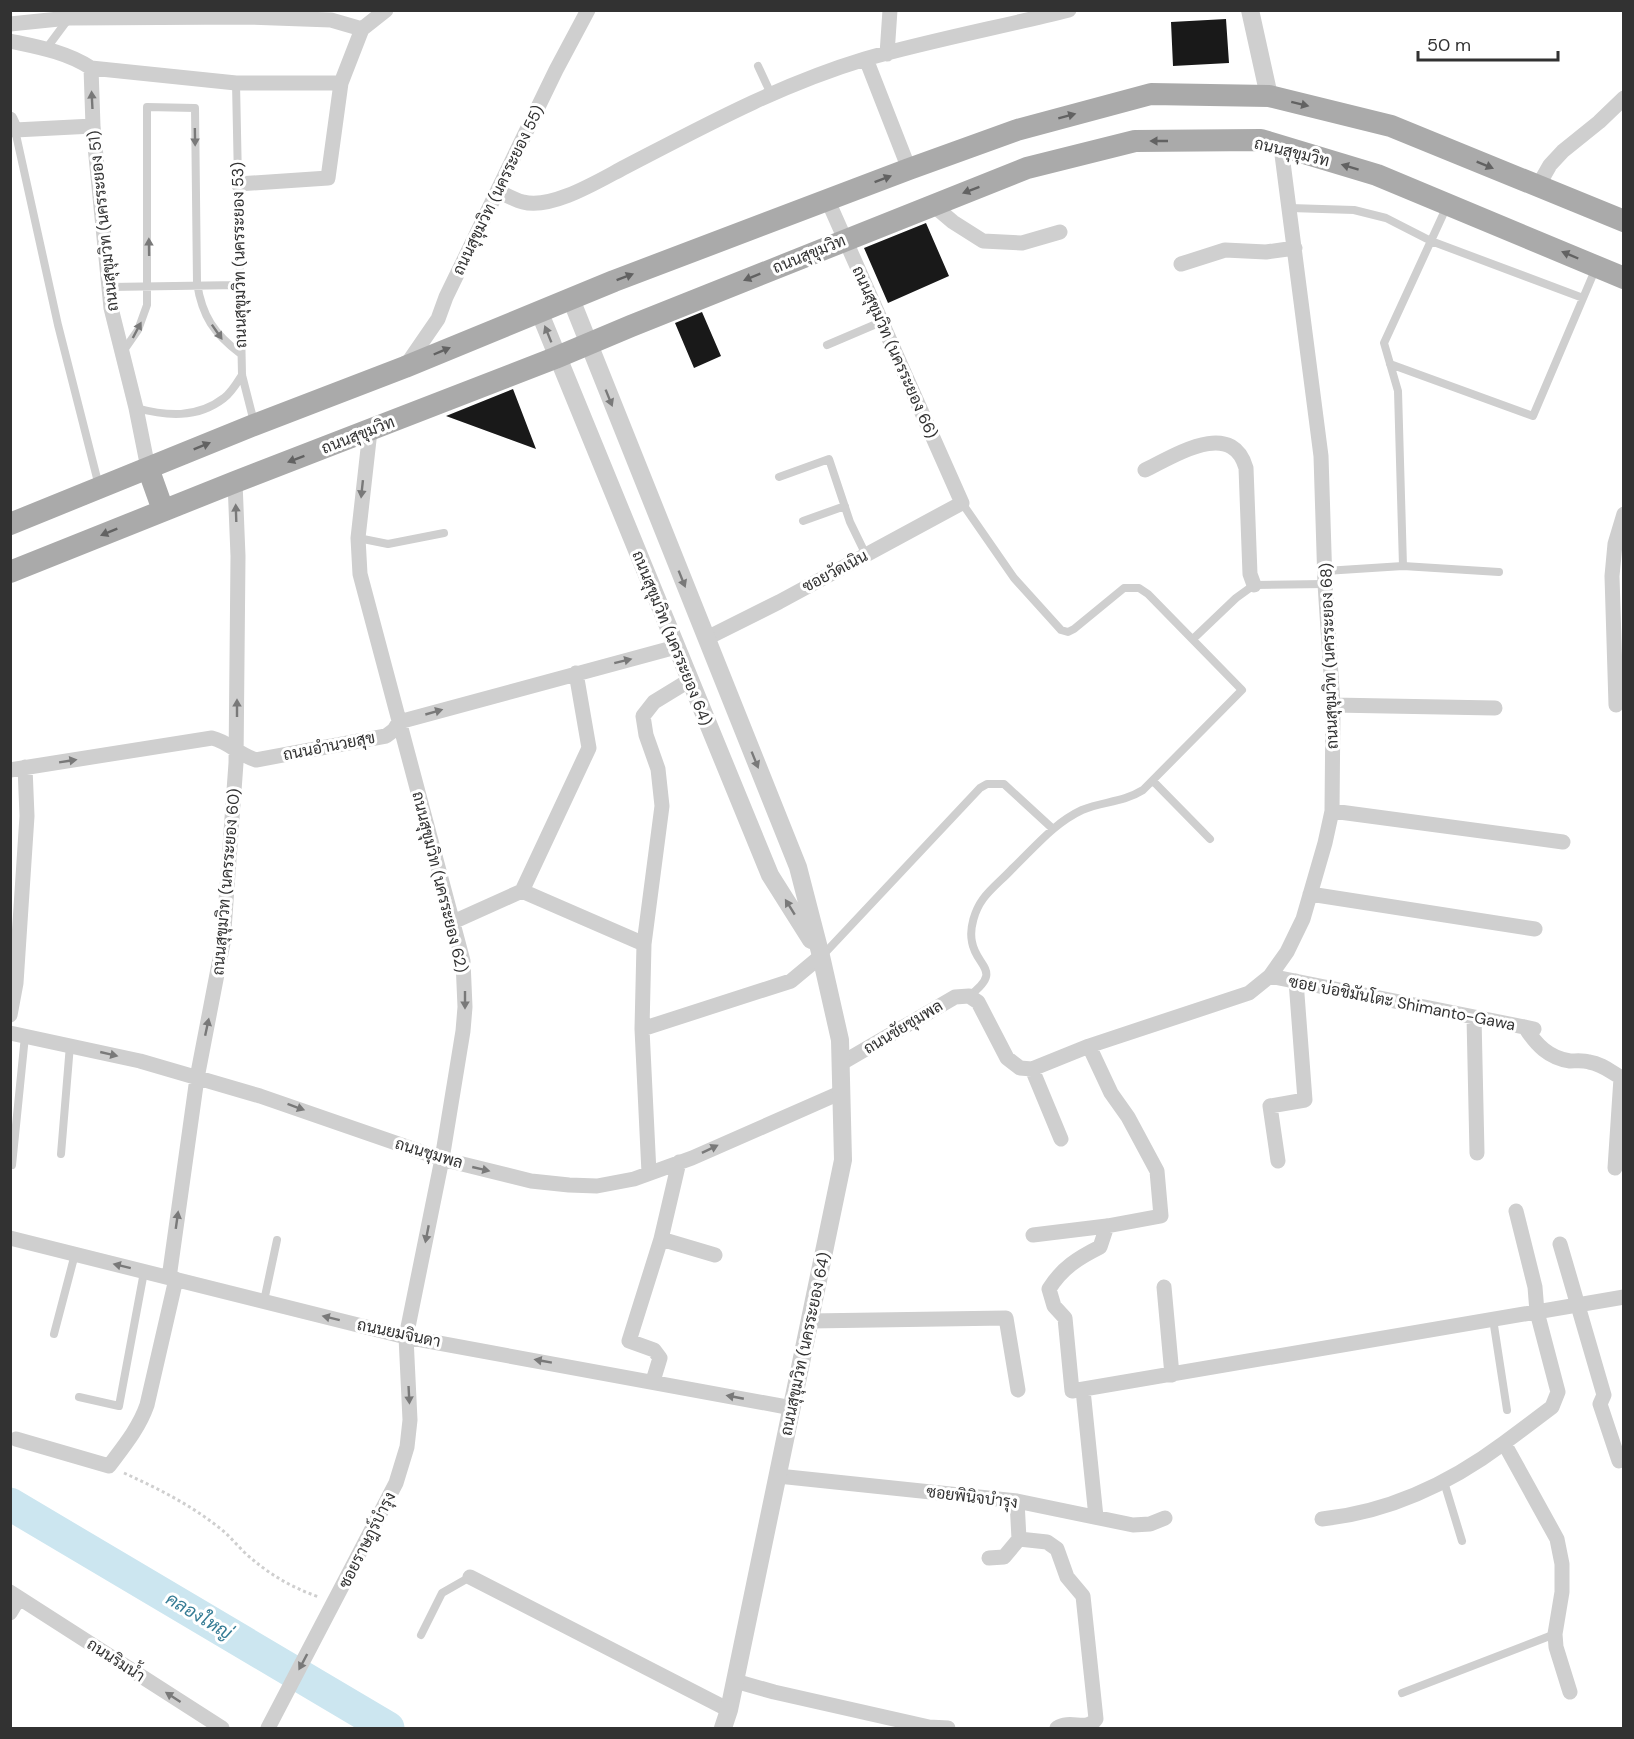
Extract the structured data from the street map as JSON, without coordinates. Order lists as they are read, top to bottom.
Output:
{
  "streets": {
    "main road": ["ถนนสุขุมวิท", "ถนนสุขุมวิท (นครระยอง 51)"],
    "street": [
      "ถนนสุขุมวิท (นครระยอง 55)",
      "ถนนสุขุมวิท (นครระยอง 66)",
      "ซอยวัดเนิน",
      "ถนนสุขุมวิท (นครระยอง 64)",
      "ถนนสุขุมวิท (นครระยอง 68)",
      "ถนนอำนวยสุข",
      "ถนนสุขุมวิท (นครระยอง 60)",
      "ถนนสุขุมวิท (นครระยอง 62)",
      "ซอย บ่อชิมันโตะ Shimanto-Gawa",
      "ถนนชัยชุมพล",
      "ถนนชุมพล",
      "ถนนยมจินดา",
      "ซอยพินิจบำรุง",
      "ซอยราษฎร์บำรุง",
      "ถนนริมน้ำ"
    ],
    "lane": ["ถนนสุขุมวิท (นครระยอง 53)"]
  },
  "crossings": [
    ["ถนนสุขุมวิท", "ถนนสุขุมวิท (นครระยอง 51)"],
    ["ถนนสุขุมวิท", "ถนนสุขุมวิท (นครระยอง 66)"],
    ["ถนนสุขุมวิท", "ถนนสุขุมวิท (นครระยอง 64)"],
    ["ถนนสุขุมวิท", "ถนนสุขุมวิท (นครระยอง 68)"],
    ["ถนนสุขุมวิท", "ถนนสุขุมวิท (นครระยอง 60)"],
    ["ถนนสุขุมวิท", "ถนนสุขุมวิท (นครระยอง 62)"],
    ["ถนนสุขุมวิท (นครระยอง 66)", "ซอยวัดเนิน"],
    ["ซอยวัดเนิน", "ถนนสุขุมวิท (นครระยอง 64)"],
    ["ถนนสุขุมวิท (นครระยอง 64)", "ถนนอำนวยสุข"],
    ["ถนนสุขุมวิท (นครระยอง 64)", "ถนนชัยชุมพล"],
    ["ถนนสุขุมวิท (นครระยอง 64)", "ถนนชุมพล"],
    ["ถนนสุขุมวิท (นครระยอง 64)", "ถนนยมจินดา"],
    ["ถนนสุขุมวิท (นครระยอง 64)", "ซอยพินิจบำรุง"],
    ["ถนนสุขุมวิท (นครระยอง 68)", "ซอย บ่อชิมันโตะ Shimanto-Gawa"],
    ["ถนนอำนวยสุข", "ถนนสุขุมวิท (นครระยอง 60)"],
    ["ถนนอำนวยสุข", "ถนนสุขุมวิท (นครระยอง 62)"],
    ["ถนนสุขุมวิท (นครระยอง 60)", "ถนนชุมพล"],
    ["ถนนสุขุมวิท (นครระยอง 60)", "ถนนยมจินดา"],
    ["ถนนสุขุมวิท (นครระยอง 62)", "ถนนชุมพล"],
    ["ถนนสุขุมวิท (นครระยอง 62)", "ถนนยมจินดา"],
    ["ถนนสุขุมวิท (นครระยอง 62)", "ซอยราษฎร์บำรุง"],
    ["ถนนยมจินดา", "ซอยราษฎร์บำรุง"]
  ],
  "one_way": [
    "ถนนอำนวยสุข",
    "ถนนสุขุมวิท (นครระยอง 60)",
    "ถนนสุขุมวิท (นครระยอง 62)",
    "ถนนชุมพล",
    "ถนนยมจินดา",
    "ซอยราษฎร์บำรุง",
    "ถนนริมน้ำ"
  ],
  "water": ["คลองใหญ่"],
  "scale_bar": "50 m"
}
